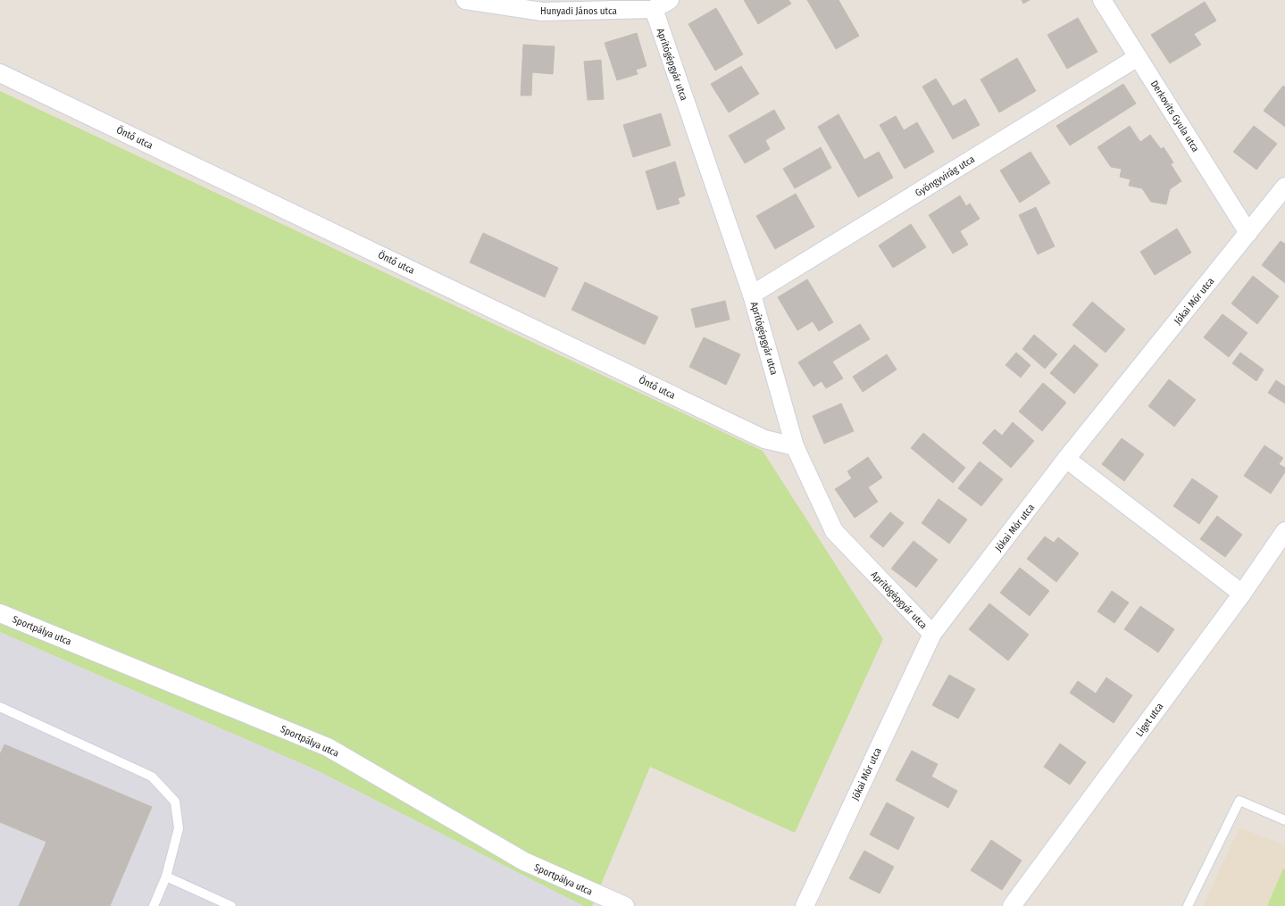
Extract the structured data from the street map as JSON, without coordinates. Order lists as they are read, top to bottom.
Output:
{
  "streets": {
    "street": [
      "Hunyadi János utca",
      "Aprítógépgyár utca",
      "Derkovits Gyula utca",
      "Öntő utca",
      "Gyöngyvirág utca",
      "Jókai Mór utca",
      "Sportpálya utca",
      "Liget utca"
    ]
  },
  "crossings": [
    ["Hunyadi János utca", "Aprítógépgyár utca"],
    ["Aprítógépgyár utca", "Öntő utca"],
    ["Aprítógépgyár utca", "Gyöngyvirág utca"],
    ["Aprítógépgyár utca", "Jókai Mór utca"],
    ["Derkovits Gyula utca", "Gyöngyvirág utca"],
    ["Derkovits Gyula utca", "Jókai Mór utca"]
  ]
}
